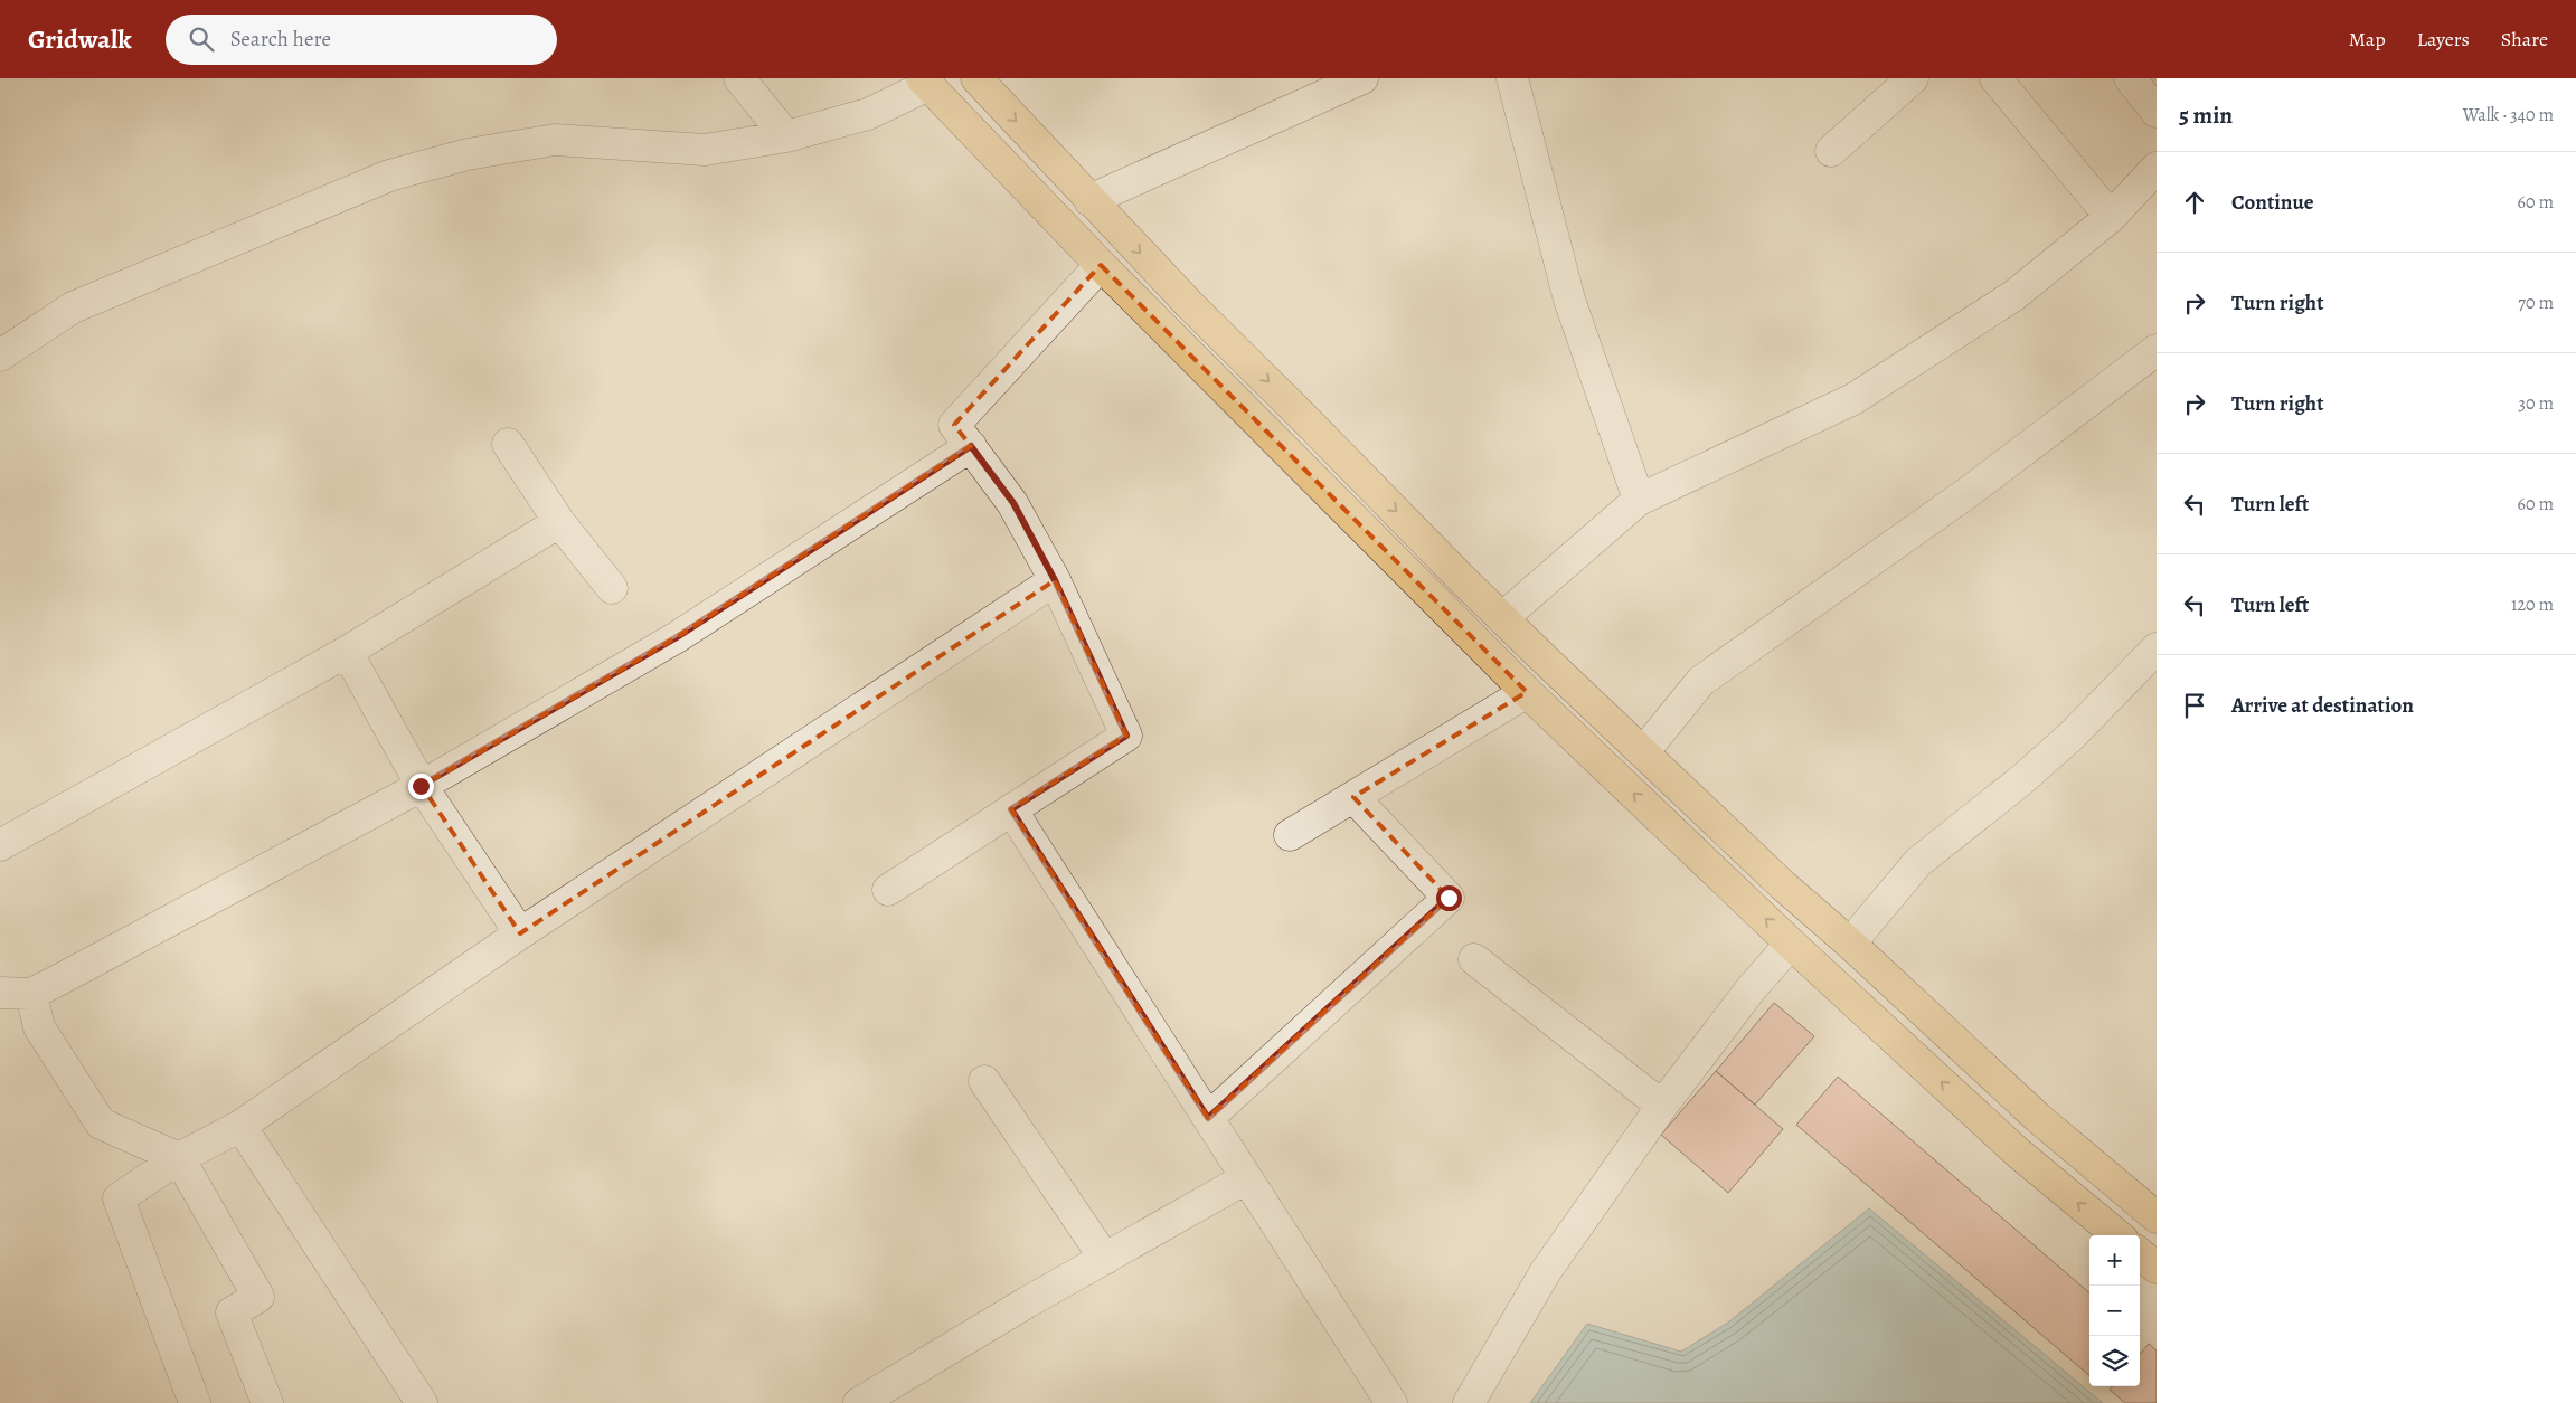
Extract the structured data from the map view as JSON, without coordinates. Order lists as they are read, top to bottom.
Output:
{
  "page": {
    "header": "Gridwalk",
    "search": "Search here",
    "nav": ["Map", "Layers", "Share"],
    "heading": ["5 min", "Walk · 340 m"],
    "list": [
      ["Continue", "60 m"],
      ["Turn right", "70 m"],
      ["Turn right", "30 m"],
      ["Turn left", "60 m"],
      ["Turn left", "120 m"],
      "Arrive at destination"
    ],
    "map_buttons": ["+", "−"]
  }
}
